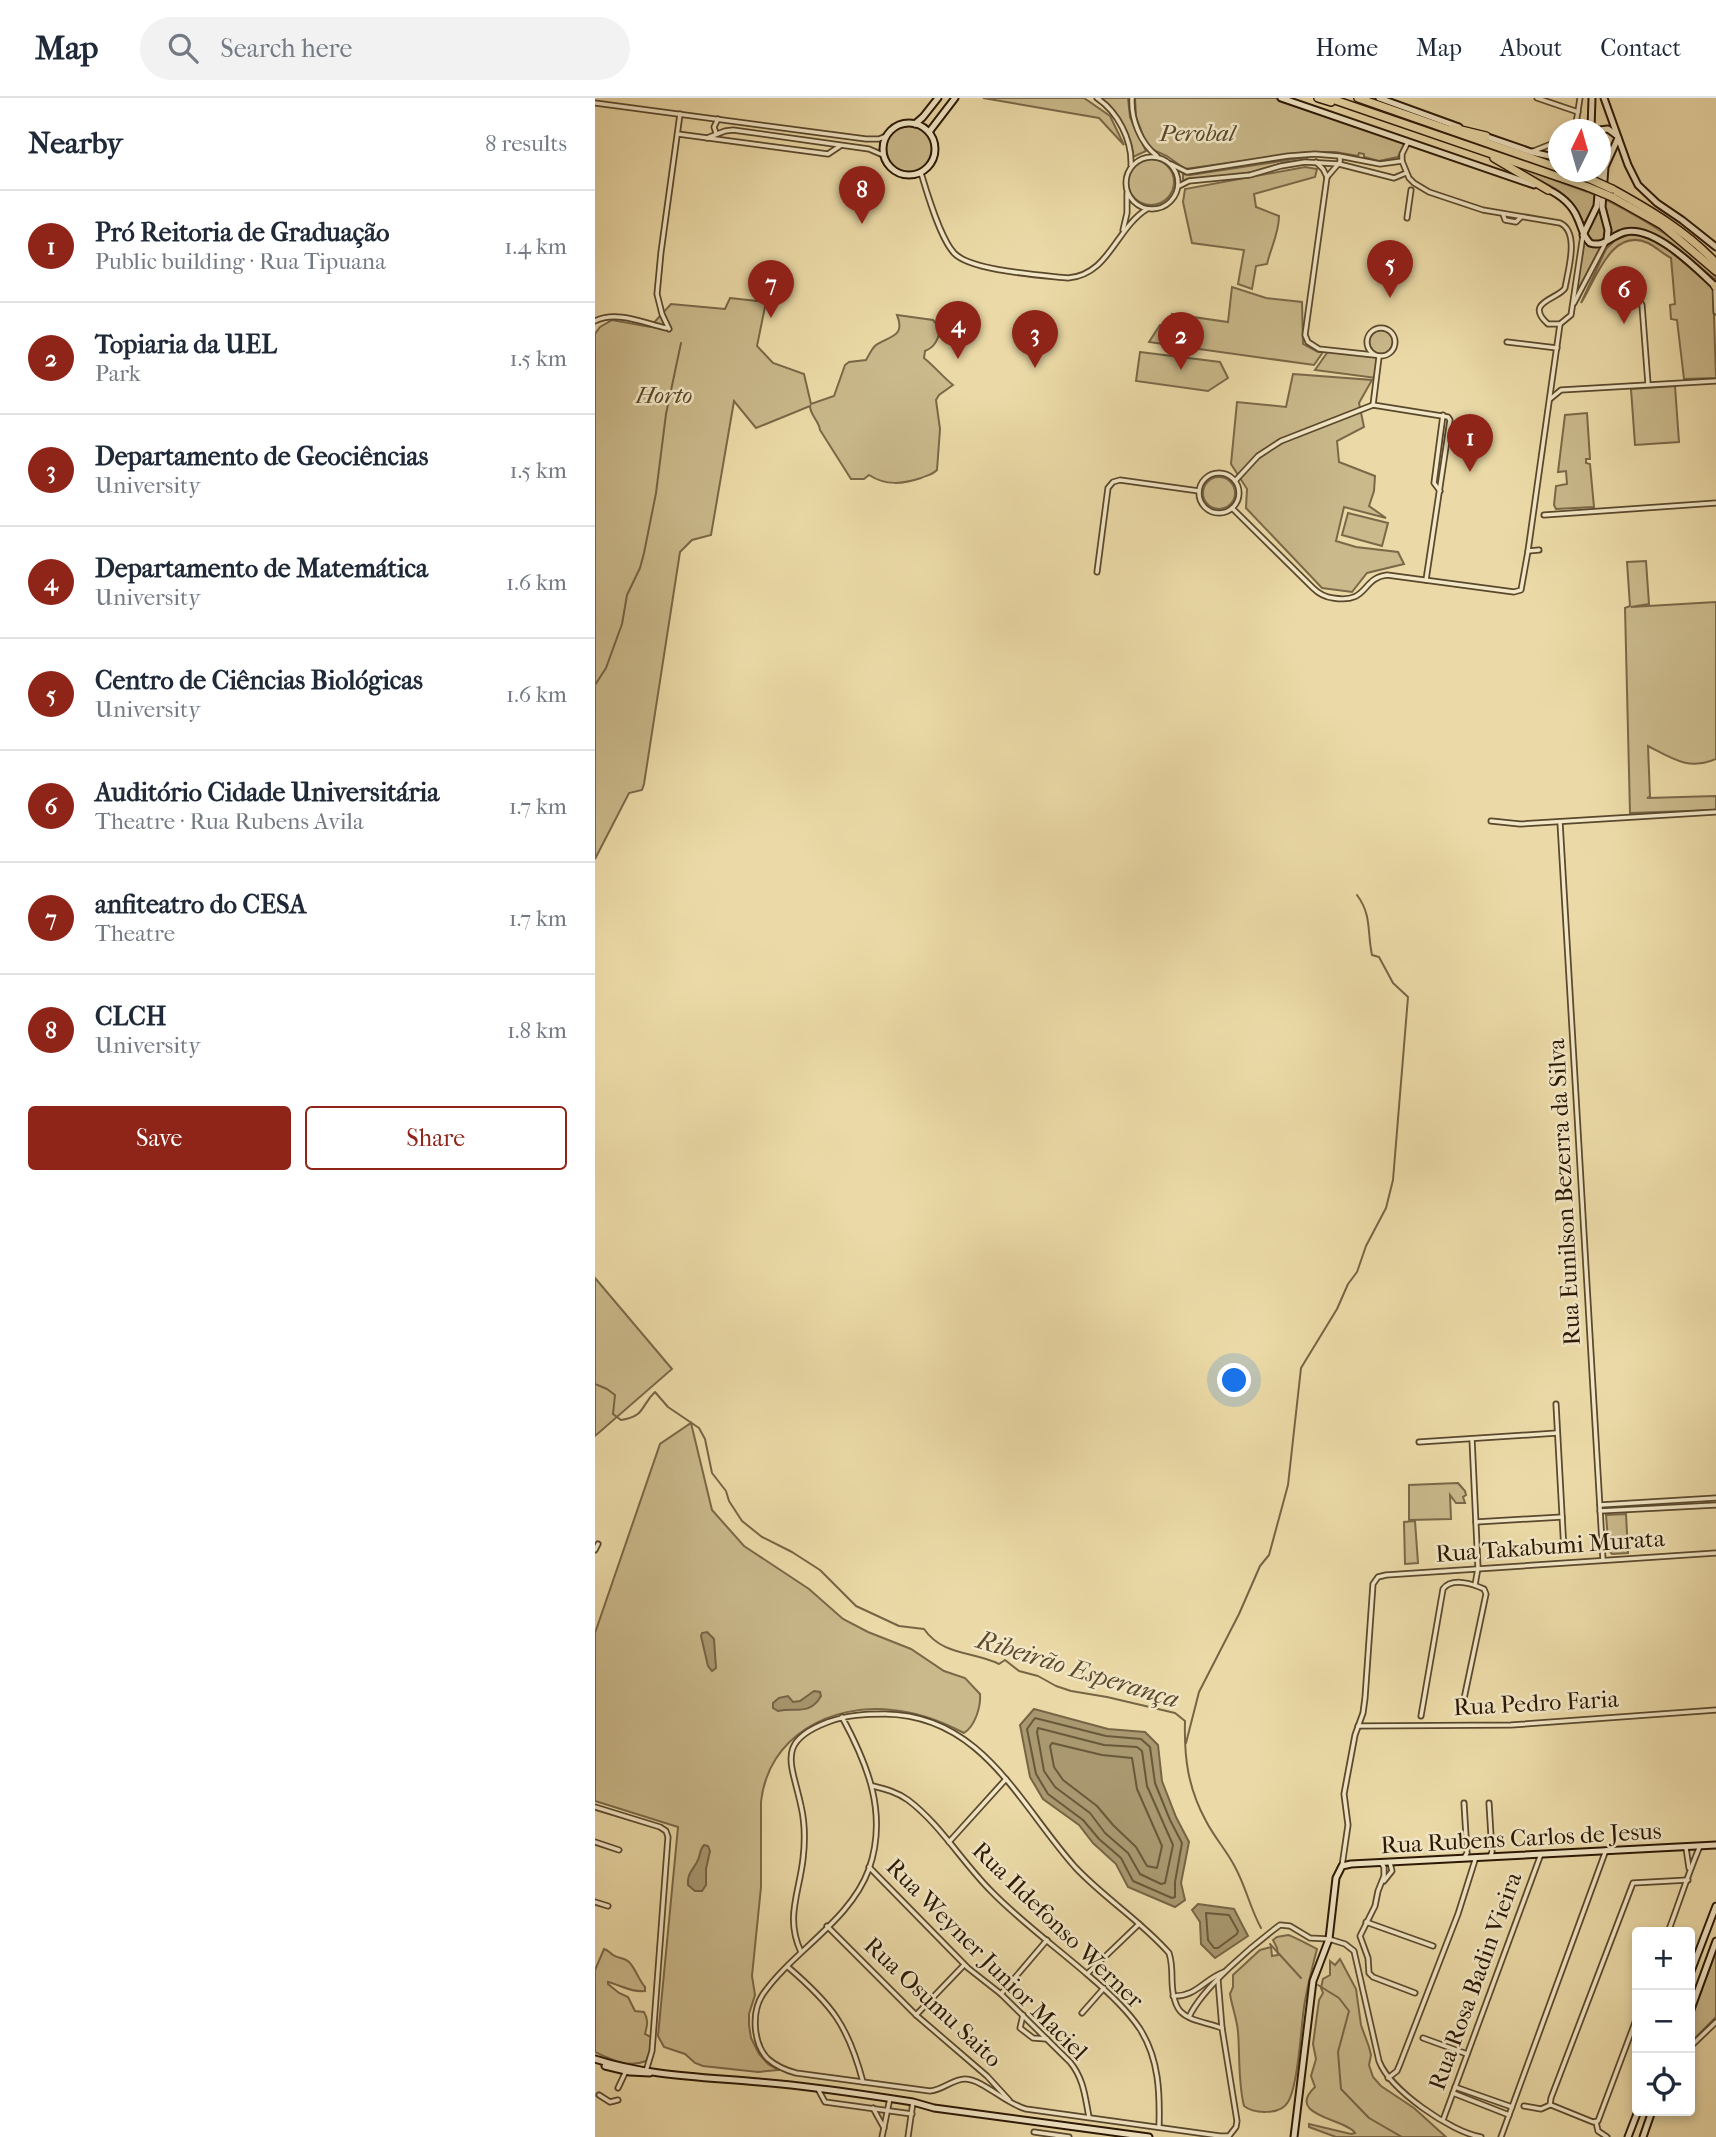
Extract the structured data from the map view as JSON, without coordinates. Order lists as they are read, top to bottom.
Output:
{
  "streets": {
    "street": [
      "Rua Eunilson Bezerra da Silva",
      "Rua Takabumi Murata",
      "Rua Pedro Faria",
      "Rua Rubens Carlos de Jesus",
      "Rua Ildefonso Werner",
      "Rua Weyner Junior Maciel",
      "Rua Rosa Badin Vieira",
      "Rua Osumu Saito"
    ]
  },
  "crossings": [
    ["Rua Eunilson Bezerra da Silva", "Rua Takabumi Murata"],
    ["Rua Takabumi Murata", "Rua Pedro Faria"],
    ["Rua Rubens Carlos de Jesus", "Rua Rosa Badin Vieira"]
  ],
  "water": ["Ribeirão Esperança"],
  "parks": ["Perobal", "Horto"],
  "north": "top",
  "page": {
    "header": "Map",
    "search": "Search here",
    "nav": [
      "Home",
      "Map",
      "About",
      "Contact"
    ],
    "heading": ["Nearby", "8 results"],
    "pins": [
      "8",
      "5",
      "7",
      "6",
      "4",
      "3",
      "2",
      "1"
    ],
    "list": [
      {
        "mark": "1",
        "name": "Pró Reitoria de Graduação",
        "note": "Public building · Rua Tipuana",
        "value": "1.4 km"
      },
      {
        "mark": "2",
        "name": "Topiaria da UEL",
        "note": "Park",
        "value": "1.5 km"
      },
      {
        "mark": "3",
        "name": "Departamento de Geociências",
        "note": "University",
        "value": "1.5 km"
      },
      {
        "mark": "4",
        "name": "Departamento de Matemática",
        "note": "University",
        "value": "1.6 km"
      },
      {
        "mark": "5",
        "name": "Centro de Ciências Biológicas",
        "note": "University",
        "value": "1.6 km"
      },
      {
        "mark": "6",
        "name": "Auditório Cidade Universitária",
        "note": "Theatre · Rua Rubens Avila",
        "value": "1.7 km"
      },
      {
        "mark": "7",
        "name": "anfiteatro do CESA",
        "note": "Theatre",
        "value": "1.7 km"
      },
      {
        "mark": "8",
        "name": "CLCH",
        "note": "University",
        "value": "1.8 km"
      }
    ],
    "buttons": ["Save", "Share"],
    "map_buttons": ["+", "−"]
  }
}
